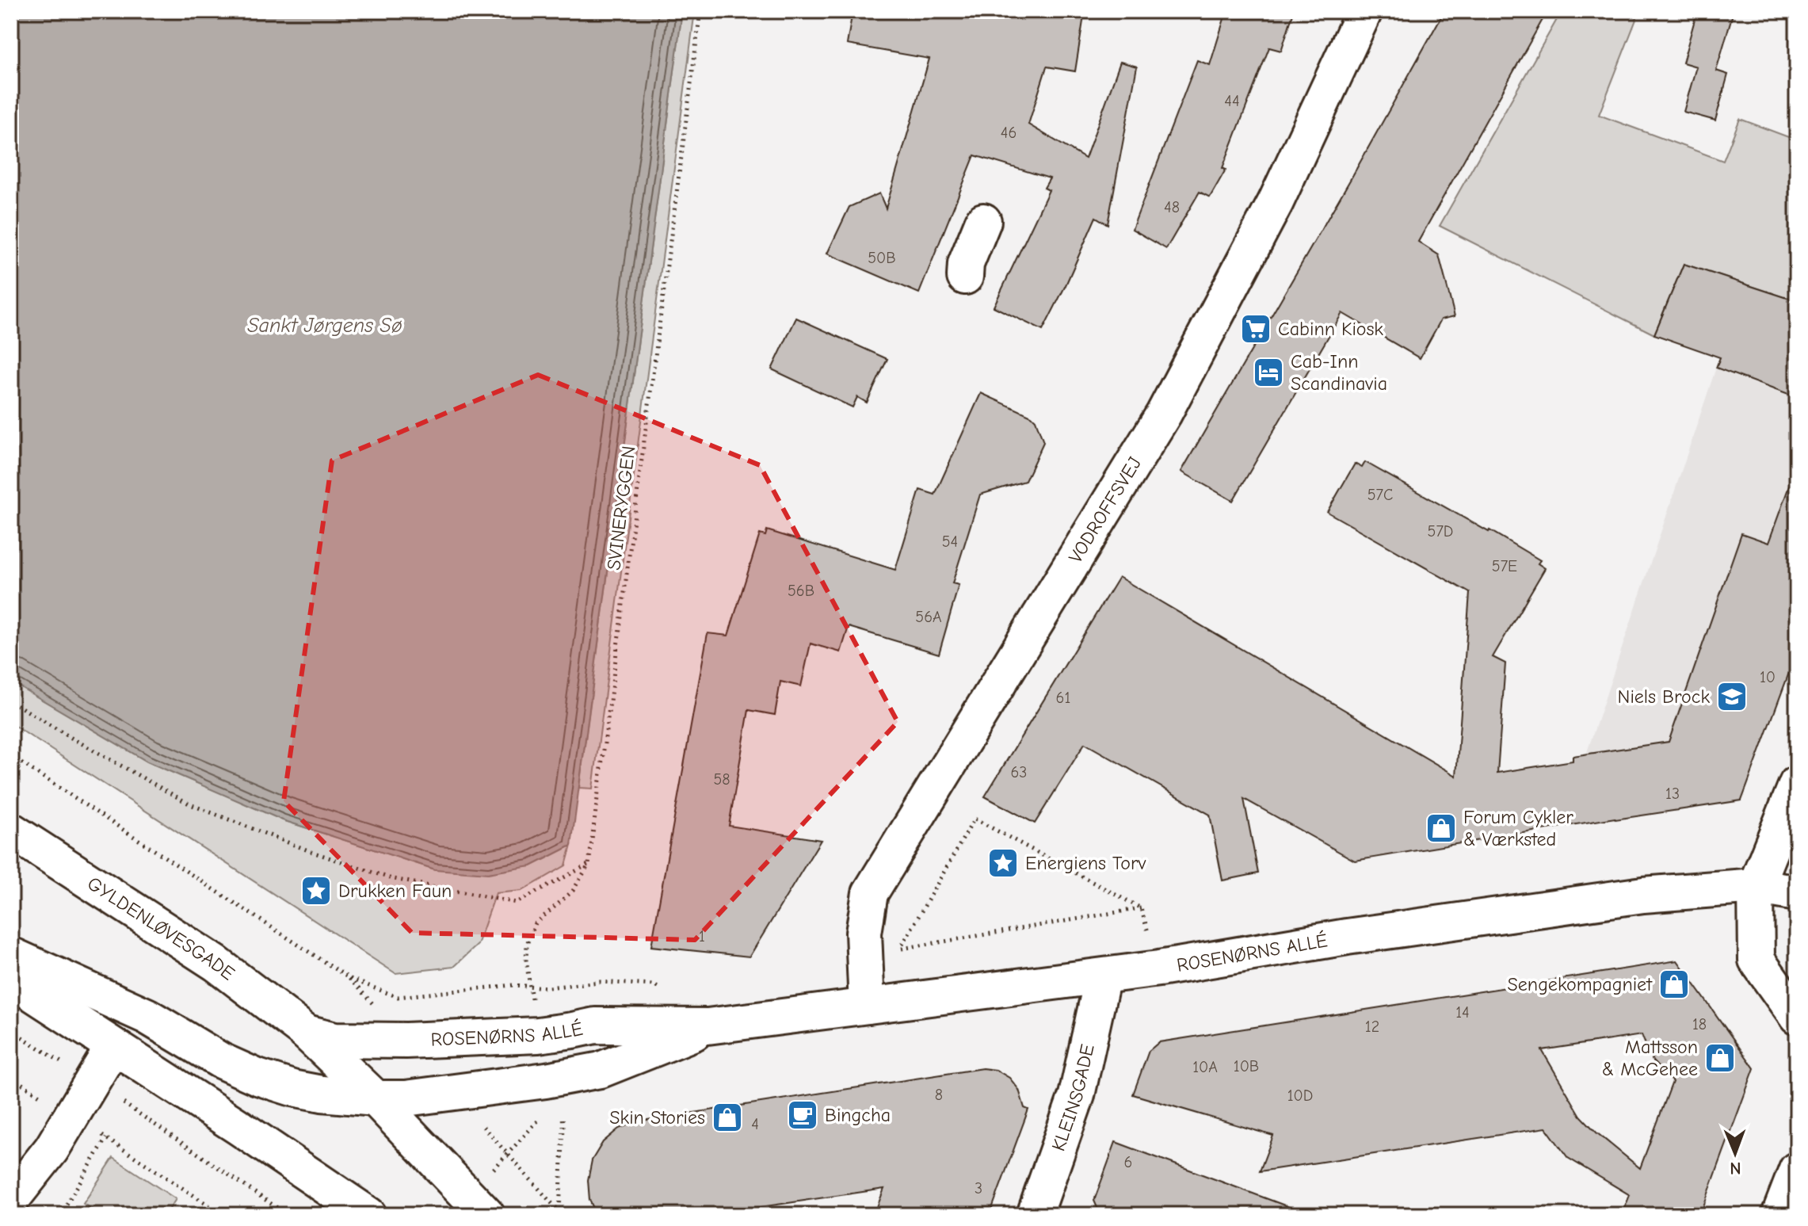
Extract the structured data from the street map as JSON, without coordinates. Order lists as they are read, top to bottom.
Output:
{
  "streets": {
    "street": [
      "VODROFFSVEJ",
      "GYLDENLØVESGADE",
      "ROSENØRNS ALLÉ",
      "KLEINSGADE"
    ],
    "path": ["SVINERYGGEN"]
  },
  "crossings": [
    ["VODROFFSVEJ", "ROSENØRNS ALLÉ"],
    ["GYLDENLØVESGADE", "ROSENØRNS ALLÉ"],
    ["ROSENØRNS ALLÉ", "KLEINSGADE"]
  ],
  "water": ["Sankt Jørgens Sø"],
  "places": {
    "supermarket": ["Cabinn Kiosk"],
    "hotel": ["Cab-Inn Scandinavia"],
    "school or university": ["Niels Brock"],
    "shop": [
      "Forum Cykler & Værksted",
      "Sengekompagniet",
      "Mattsson & McGehee",
      "Skin Stories"
    ],
    "place": ["Energiens Torv", "Drukken Faun"],
    "cafe": ["Bingcha"]
  },
  "house_numbers": [
    "44",
    "46",
    "48",
    "50B",
    "57C",
    "57D",
    "54",
    "57E",
    "56B",
    "56A",
    "10",
    "61",
    "63",
    "58",
    "13",
    "1",
    "14",
    "18",
    "12",
    "10B",
    "10A",
    "8",
    "10D",
    "4",
    "6",
    "3"
  ],
  "north": "bottom"
}
